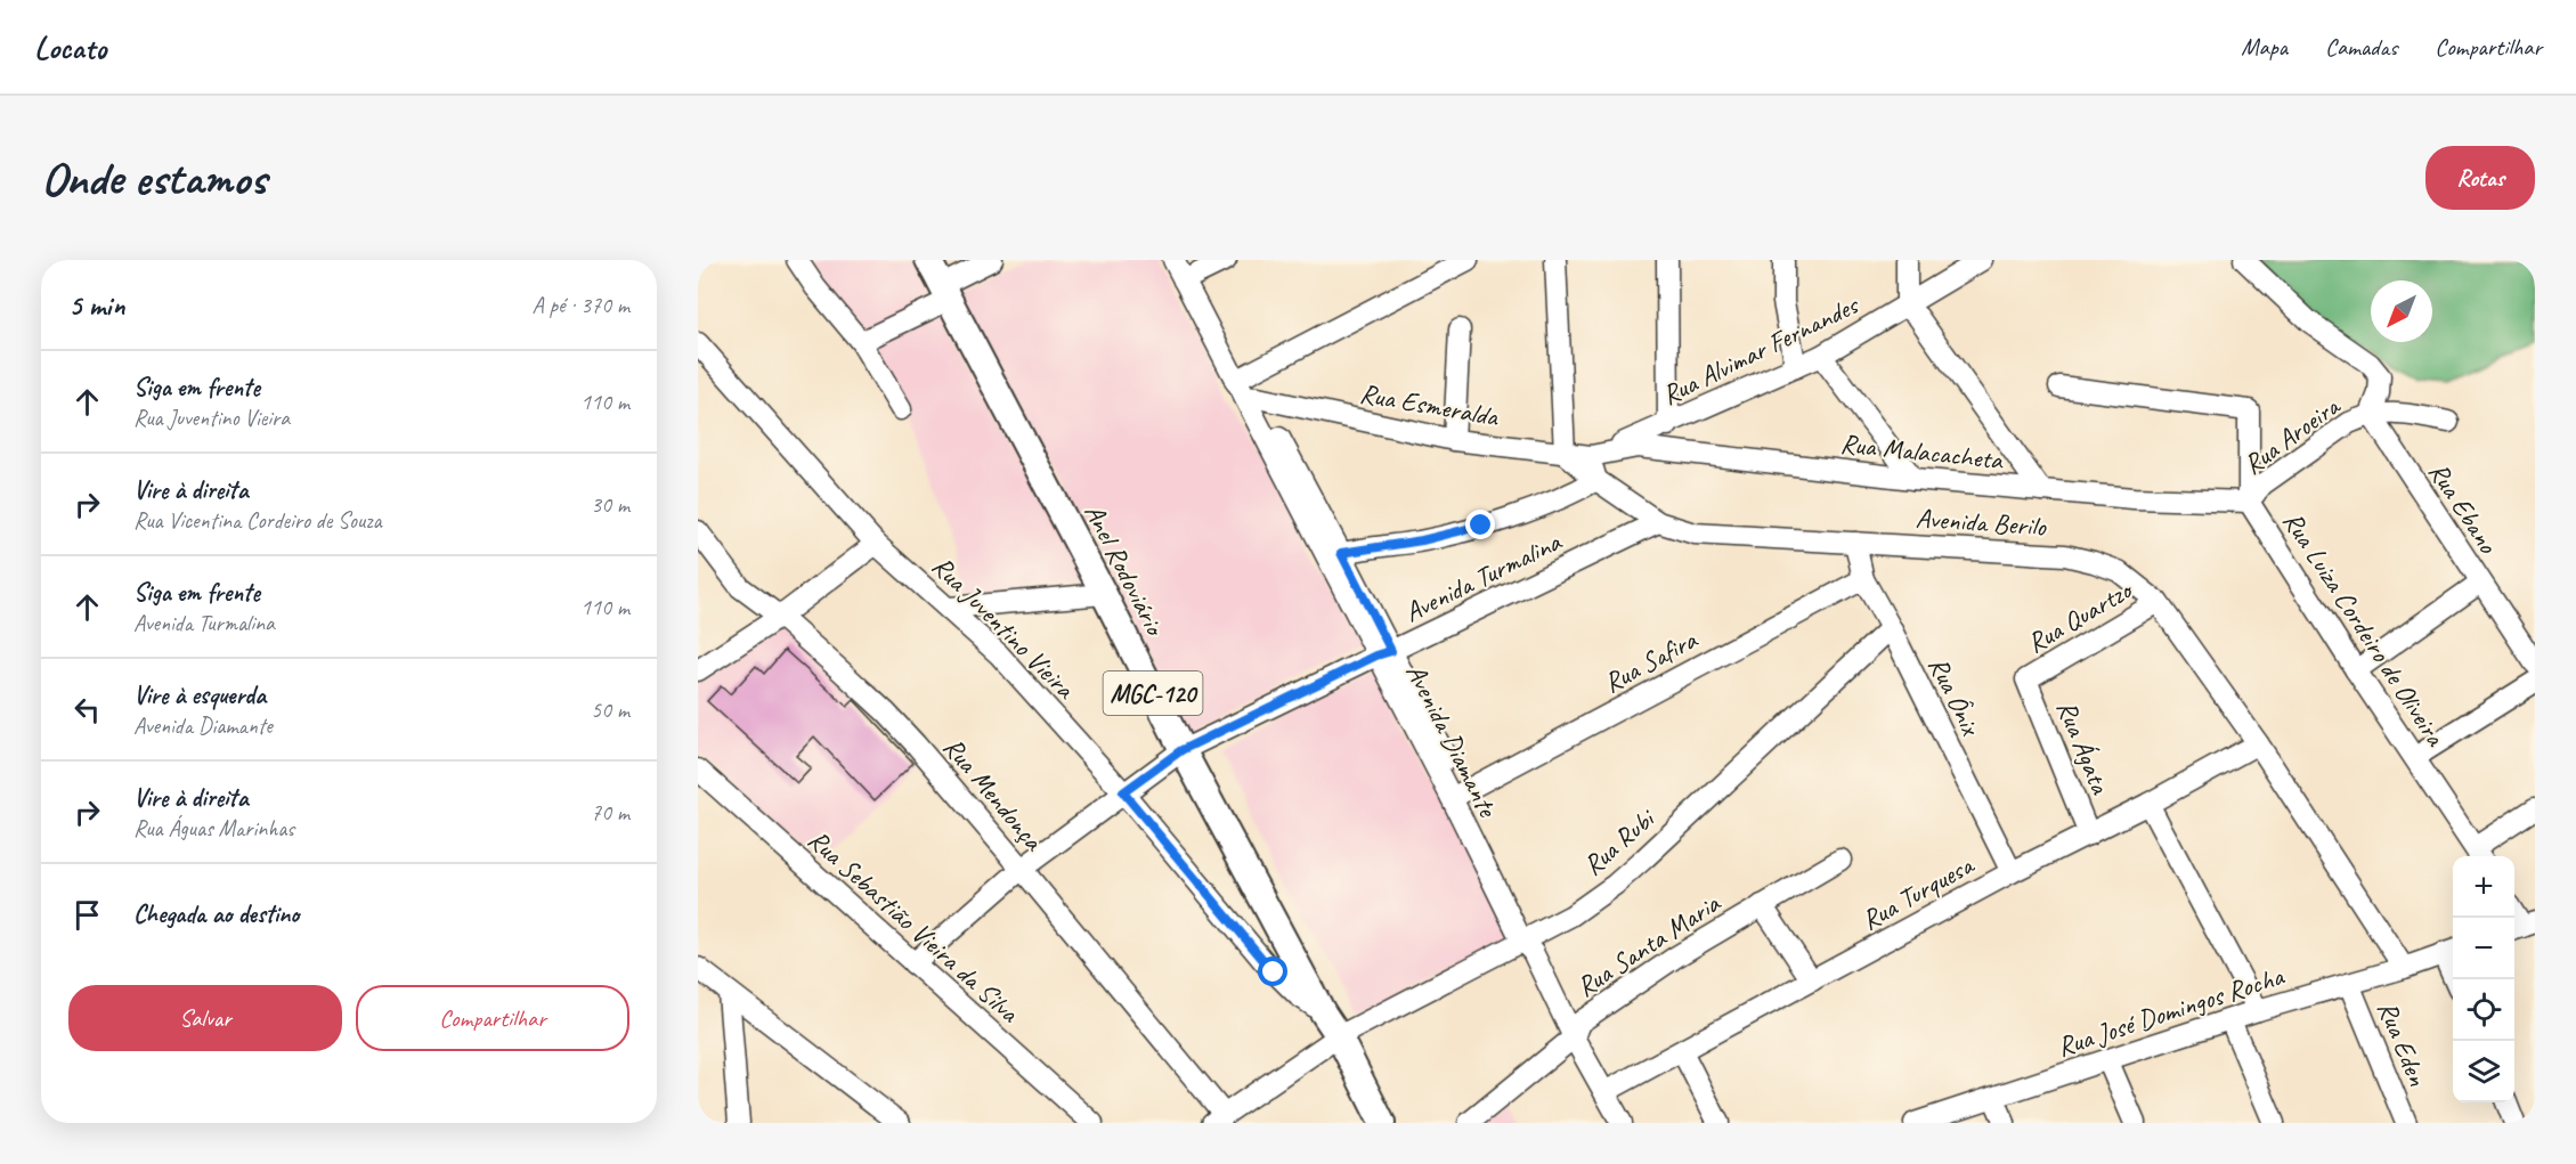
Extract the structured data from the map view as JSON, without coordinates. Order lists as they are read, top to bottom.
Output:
{
  "streets": {
    "main road": ["Anel Rodoviário", "MGC-120"],
    "street": [
      "Rua Alvimar Fernandes",
      "Rua Esmeralda",
      "Rua Aroeira",
      "Rua Malacacheta",
      "Rua Ebano",
      "Avenida Berilo",
      "Avenida Turmalina",
      "Rua Quartzo",
      "Rua Juventino Vieira",
      "Rua Luiza Cordeiro de Oliveira",
      "Rua Safira",
      "Rua Ônix",
      "Avenida Diamante",
      "Rua Ágata",
      "Rua Mendonça",
      "Rua Rubi",
      "Rua Turquesa",
      "Rua Sebastião Vieira da Silva",
      "Rua Santa Maria",
      "Rua José Domingos Rocha",
      "Rua Eden"
    ]
  },
  "crossings": [
    ["Rua Alvimar Fernandes", "Rua Esmeralda"],
    ["Rua Alvimar Fernandes", "Rua Malacacheta"],
    ["Rua Esmeralda", "Rua Malacacheta"],
    ["Rua Esmeralda", "Avenida Berilo"],
    ["Rua Esmeralda", "Avenida Diamante"],
    ["Rua Aroeira", "Rua Malacacheta"],
    ["Rua Aroeira", "Rua Ebano"],
    ["Rua Aroeira", "Rua Luiza Cordeiro de Oliveira"],
    ["Rua Malacacheta", "Rua Luiza Cordeiro de Oliveira"],
    ["Avenida Berilo", "Avenida Turmalina"],
    ["Avenida Berilo", "Rua Quartzo"],
    ["Avenida Berilo", "Rua Ônix"],
    ["Avenida Berilo", "Rua Turquesa"],
    ["Avenida Berilo", "Rua José Domingos Rocha"],
    ["Anel Rodoviário", "Avenida Turmalina"],
    ["Anel Rodoviário", "Rua Juventino Vieira"],
    ["Anel Rodoviário", "Rua Rubi"],
    ["Avenida Turmalina", "Rua Juventino Vieira"],
    ["Avenida Turmalina", "Avenida Diamante"],
    ["Avenida Turmalina", "Rua Mendonça"],
    ["Avenida Turmalina", "Rua Sebastião Vieira da Silva"],
    ["Rua Quartzo", "Rua Ágata"],
    ["Rua Safira", "Rua Ônix"],
    ["Rua Safira", "Avenida Diamante"],
    ["Rua Ônix", "Rua Rubi"],
    ["Rua Ônix", "Rua Turquesa"],
    ["Avenida Diamante", "Rua Rubi"],
    ["Avenida Diamante", "Rua Turquesa"],
    ["Avenida Diamante", "Rua Santa Maria"],
    ["Rua Ágata", "Rua Turquesa"],
    ["Rua Mendonça", "Rua Rubi"],
    ["Rua José Domingos Rocha", "Rua Eden"]
  ],
  "north": "bottom left",
  "page": {
    "header": "Locato",
    "nav": ["Mapa", "Camadas", "Compartilhar"],
    "buttons": [
      "Rotas",
      ["Salvar", "Compartilhar"]
    ],
    "title": "Onde estamos",
    "heading": ["5 min", "A pé · 370 m"],
    "list": [
      ["Siga em frente", "Rua Juventino Vieira", "110 m"],
      ["Vire à direita", "Rua Vicentina Cordeiro de Souza", "30 m"],
      ["Siga em frente", "Avenida Turmalina", "110 m"],
      ["Vire à esquerda", "Avenida Diamante", "50 m"],
      ["Vire à direita", "Rua Águas Marinhas", "70 m"],
      "Chegada ao destino"
    ],
    "map_buttons": ["+", "−"]
  }
}
